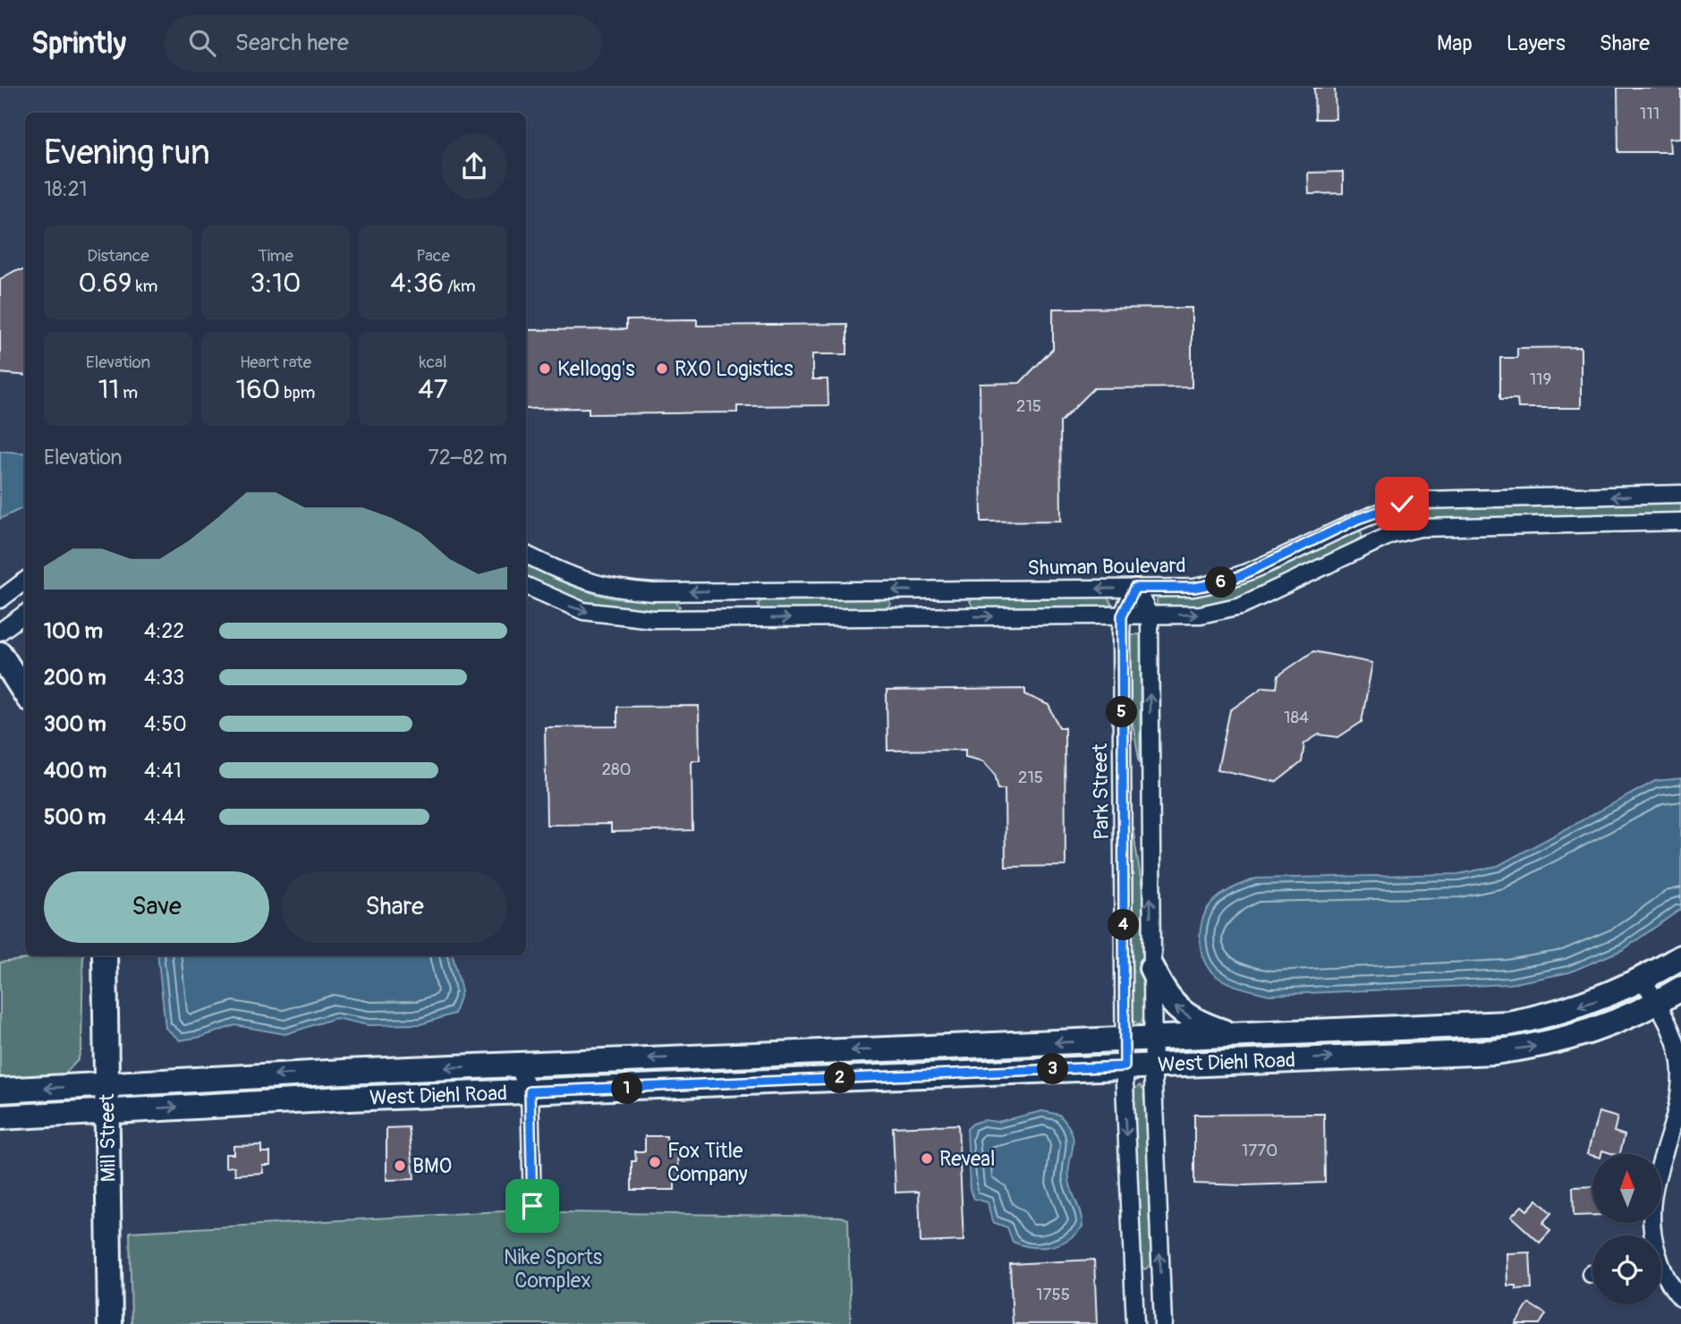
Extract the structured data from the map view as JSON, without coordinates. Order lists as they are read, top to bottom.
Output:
{
  "streets": {
    "street": [
      "Shuman Boulevard",
      "Park Street",
      "West Diehl Road",
      "Mill Street"
    ]
  },
  "crossings": [
    ["Shuman Boulevard", "Park Street"],
    ["Park Street", "West Diehl Road"],
    ["West Diehl Road", "Mill Street"]
  ],
  "parks": ["Nike Sports Complex"],
  "places": [
    "Kellogg's",
    "RXO Logistics",
    "Reveal",
    "Fox Title Company",
    "BMO"
  ],
  "house_numbers": [
    "111",
    "119",
    "215",
    "184",
    "280",
    "215",
    "1770",
    "1755"
  ],
  "north": "top",
  "page": {
    "header": "Sprintly",
    "search": "Search here",
    "nav": ["Map", "Layers", "Share"],
    "heading": ["Evening run", "18:21"],
    "stats": [
      ["Distance", "0.69 km"],
      ["Time", "3:10"],
      ["Pace", "4:36 /km"],
      ["Elevation", "11 m"],
      ["Heart rate", "160 bpm"],
      ["kcal", "47"]
    ],
    "chart": ["Elevation", "72–82 m"],
    "pins": [
      "6",
      "5",
      "4",
      "3",
      "2",
      "1"
    ],
    "list": [
      {
        "name": "100 m",
        "note": "4:22"
      },
      {
        "name": "200 m",
        "note": "4:33"
      },
      {
        "name": "300 m",
        "note": "4:50"
      },
      {
        "name": "400 m",
        "note": "4:41"
      },
      {
        "name": "500 m",
        "note": "4:44"
      }
    ],
    "buttons": ["Save", "Share"]
  }
}
